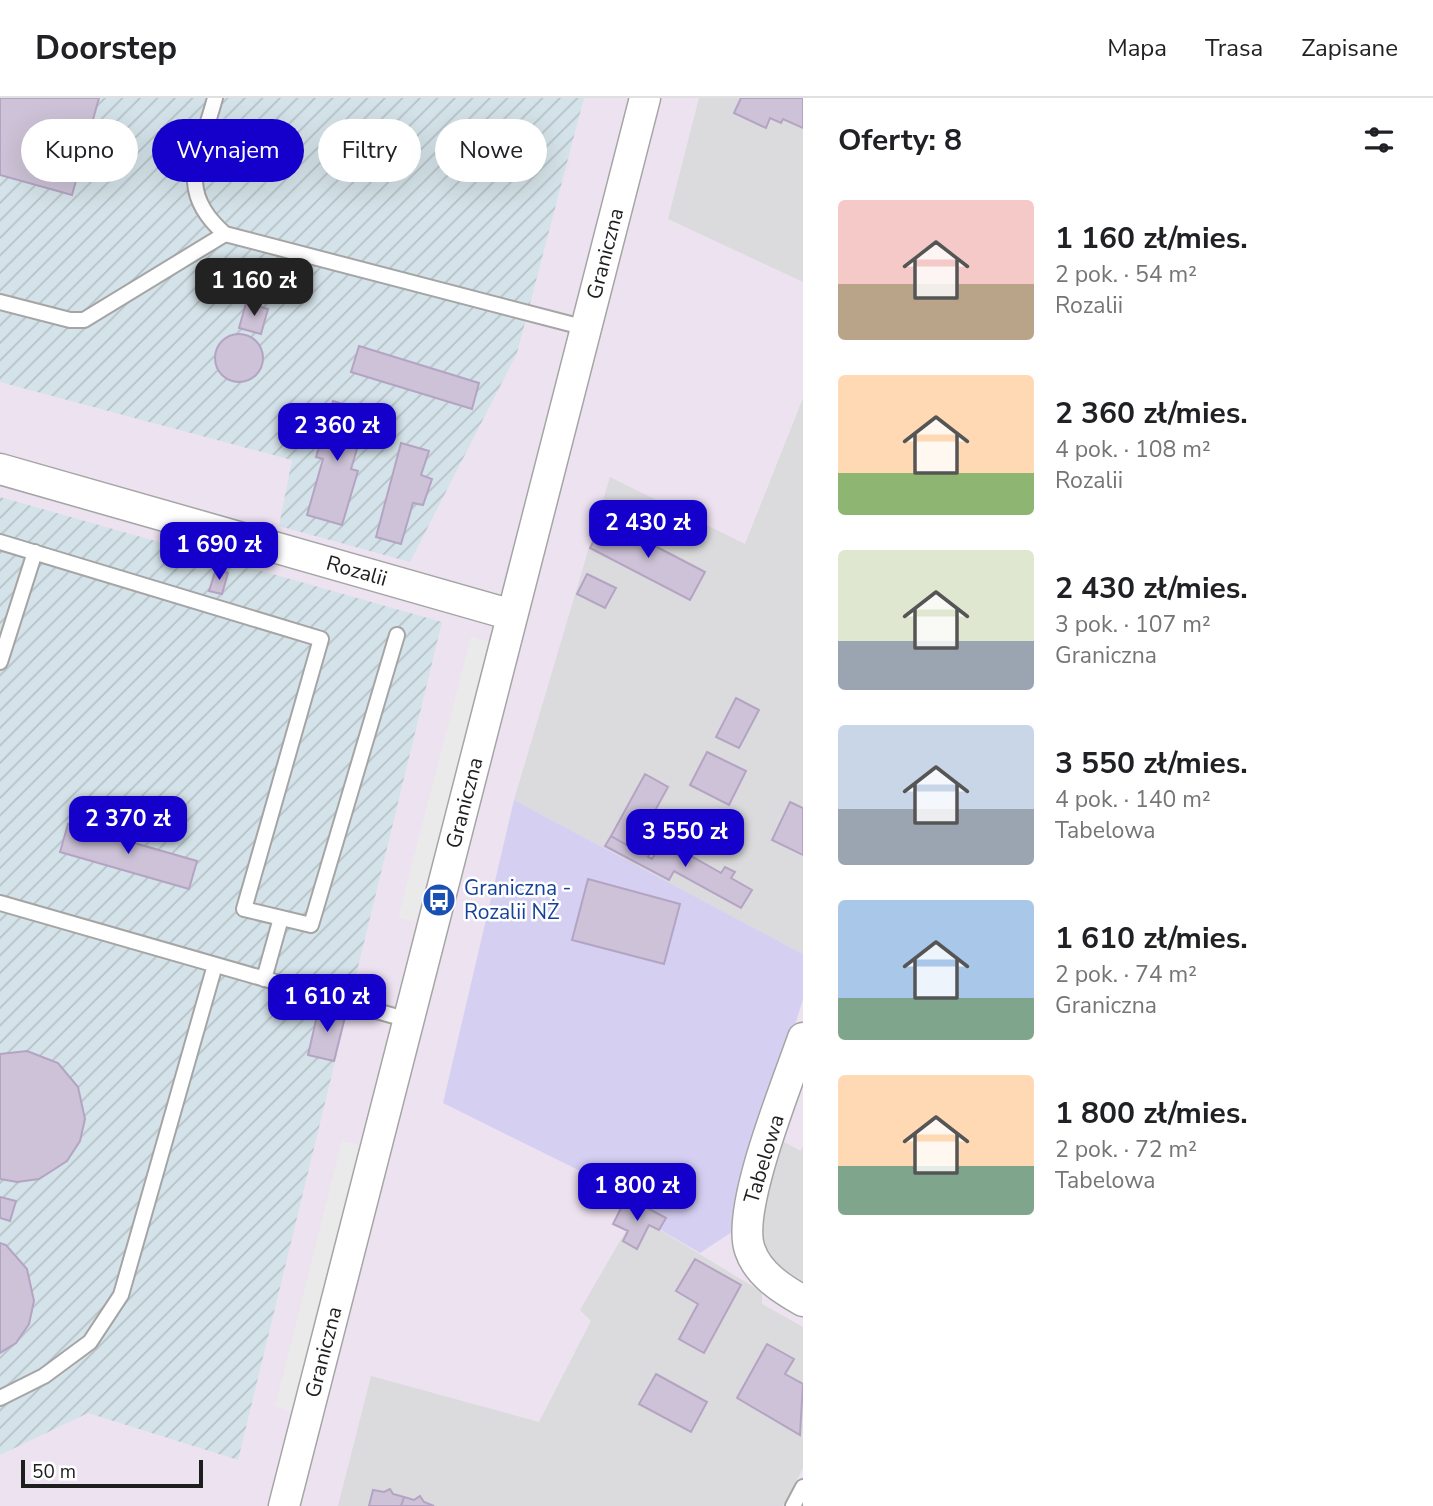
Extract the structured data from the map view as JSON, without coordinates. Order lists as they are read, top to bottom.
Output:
{
  "streets": {
    "street": ["Graniczna", "Rozalii", "Tabelowa"]
  },
  "crossings": [
    ["Graniczna", "Rozalii"]
  ],
  "places": {
    "bus stop": ["Graniczna - Rozalii NŻ"]
  },
  "scale_bar": "50 m",
  "page": {
    "header": "Doorstep",
    "nav": ["Mapa", "Trasa", "Zapisane"],
    "heading": "Oferty: 8",
    "chip": [
      "Kupno",
      "Wynajem",
      "Filtry",
      "Nowe"
    ],
    "list": [
      {
        "name": "1 160 zł/mies.",
        "note": "2 pok. · 54 m² · Rozalii"
      },
      {
        "name": "2 360 zł/mies.",
        "note": "4 pok. · 108 m² · Rozalii"
      },
      {
        "name": "2 430 zł/mies.",
        "note": "3 pok. · 107 m² · Graniczna"
      },
      {
        "name": "3 550 zł/mies.",
        "note": "4 pok. · 140 m² · Tabelowa"
      },
      {
        "name": "1 610 zł/mies.",
        "note": "2 pok. · 74 m² · Graniczna"
      },
      {
        "name": "1 800 zł/mies.",
        "note": "2 pok. · 72 m² · Tabelowa"
      }
    ],
    "price": [
      "1 160 zł",
      "2 360 zł",
      "2 430 zł",
      "1 690 zł",
      "2 370 zł",
      "3 550 zł",
      "1 610 zł",
      "1 800 zł"
    ],
    "scale": "50 m"
  }
}
